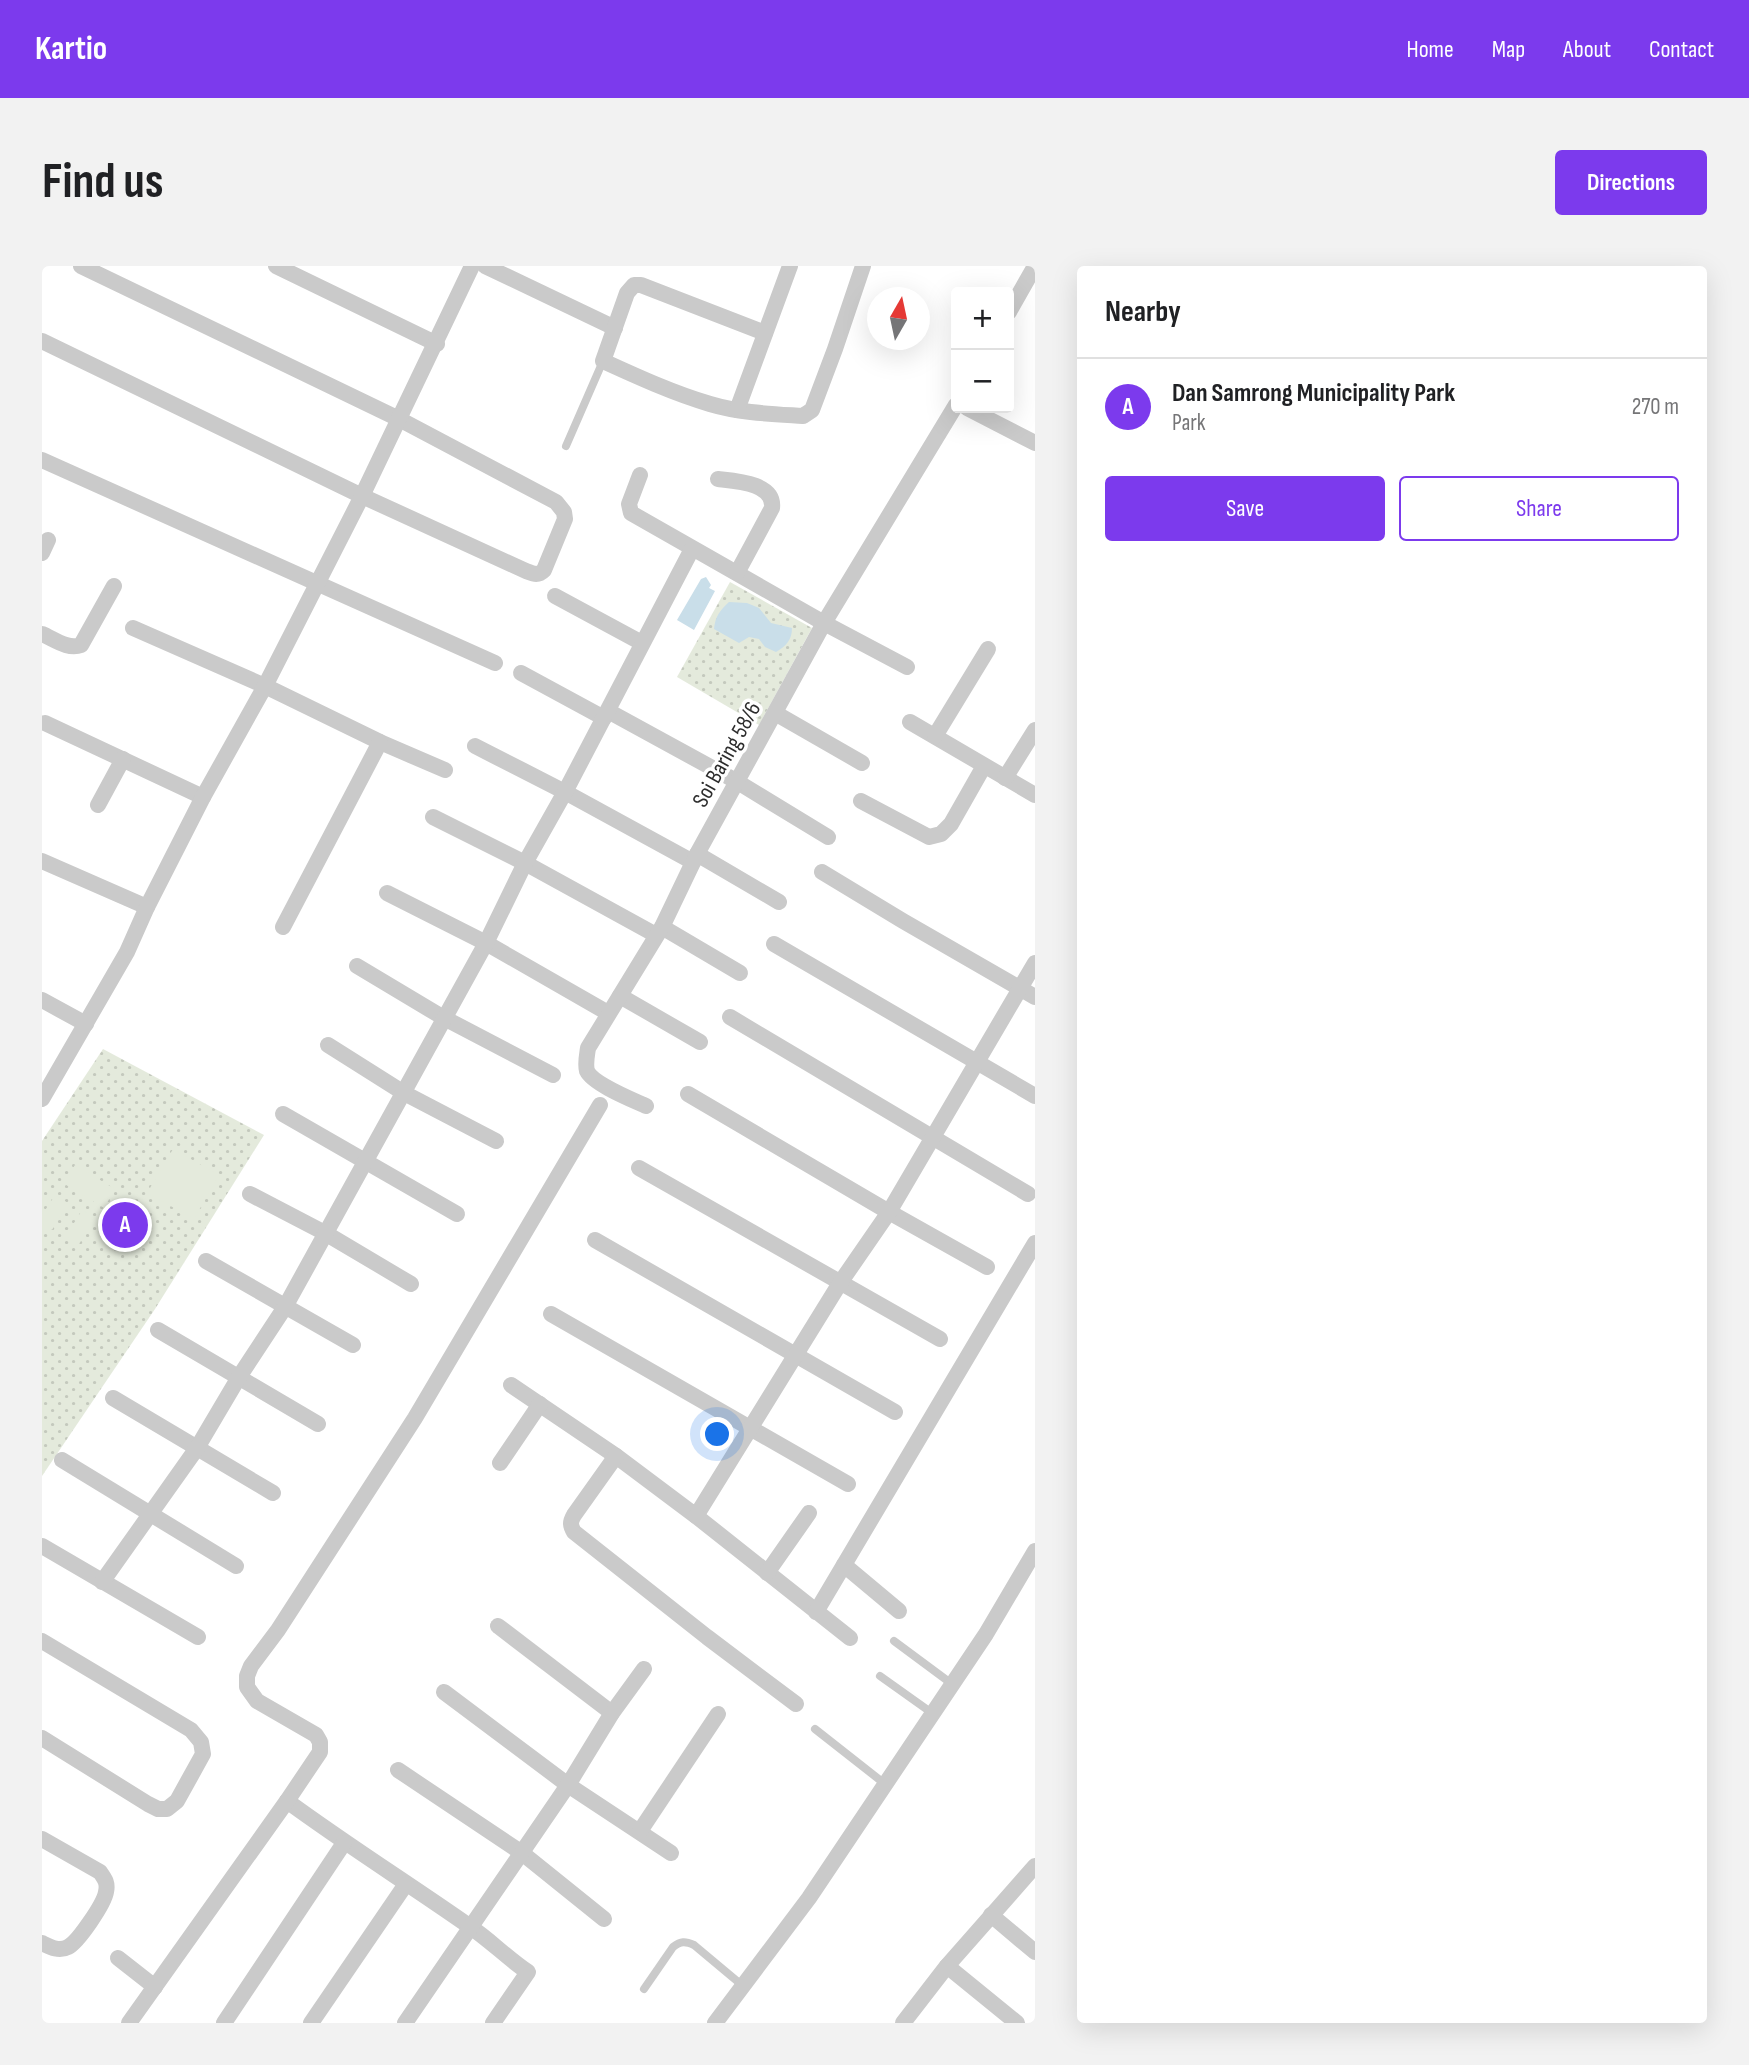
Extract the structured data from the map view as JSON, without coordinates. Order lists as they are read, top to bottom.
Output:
{
  "streets": {
    "street": ["Soi Baring 58/6"]
  },
  "north": "top",
  "page": {
    "header": "Kartio",
    "nav": [
      "Home",
      "Map",
      "About",
      "Contact"
    ],
    "buttons": [
      "Directions",
      ["Save", "Share"]
    ],
    "title": "Find us",
    "heading": "Nearby",
    "map_buttons": ["+", "−"],
    "list": [
      {
        "mark": "A",
        "name": "Dan Samrong Municipality Park",
        "note": "Park",
        "value": "270 m"
      }
    ],
    "pins": "A"
  }
}
